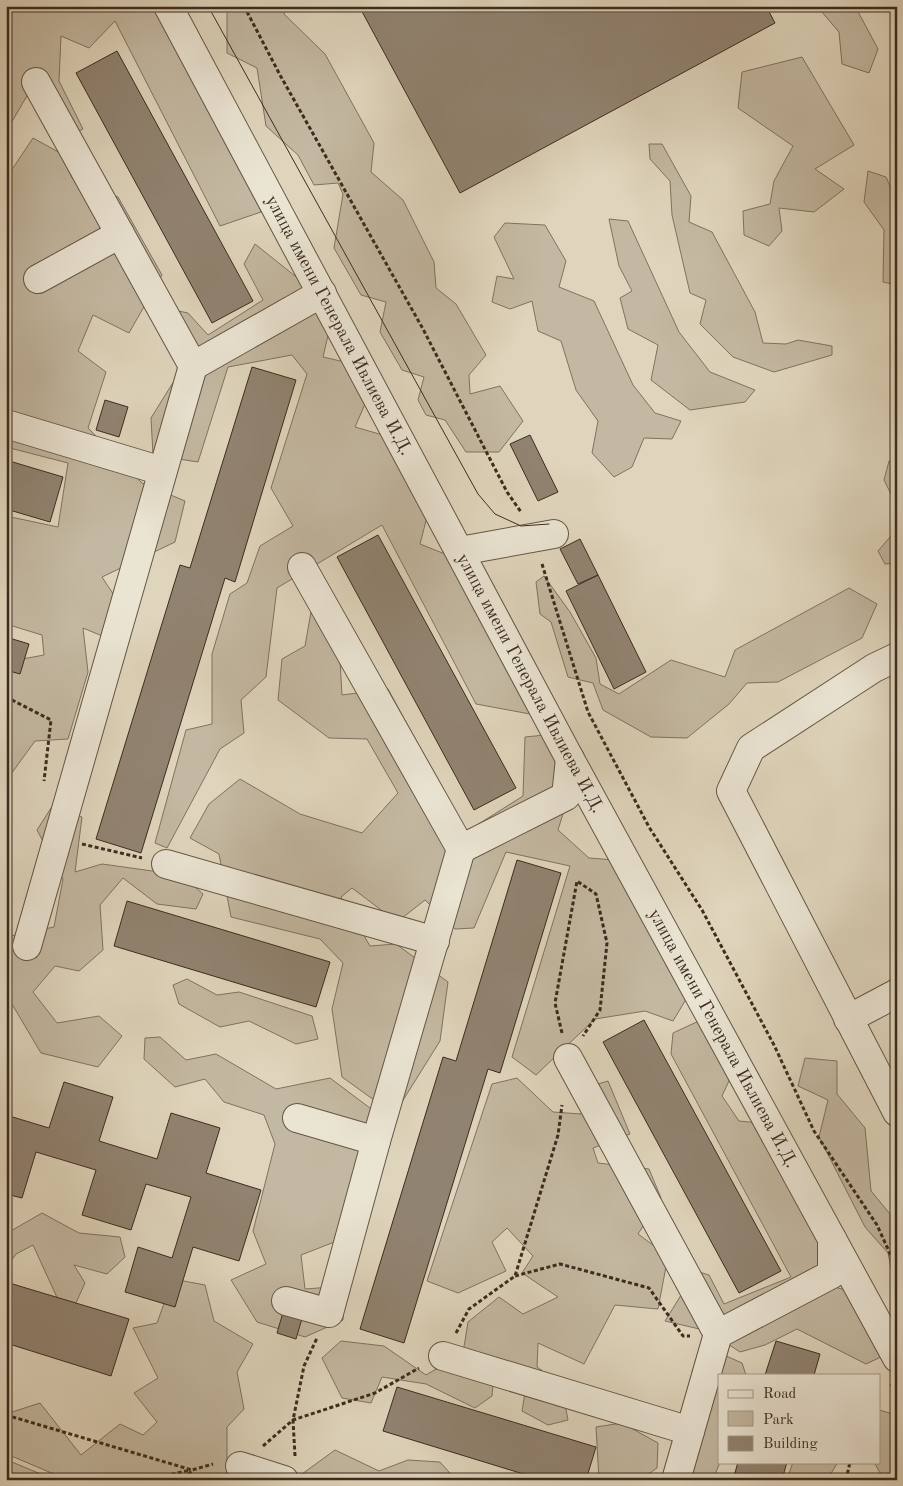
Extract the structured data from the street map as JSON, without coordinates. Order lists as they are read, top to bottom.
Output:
{
  "streets": {
    "street": ["улица имени Генерала Ивлиева И.Д."]
  },
  "legend": ["Road", "Park", "Building"]
}
